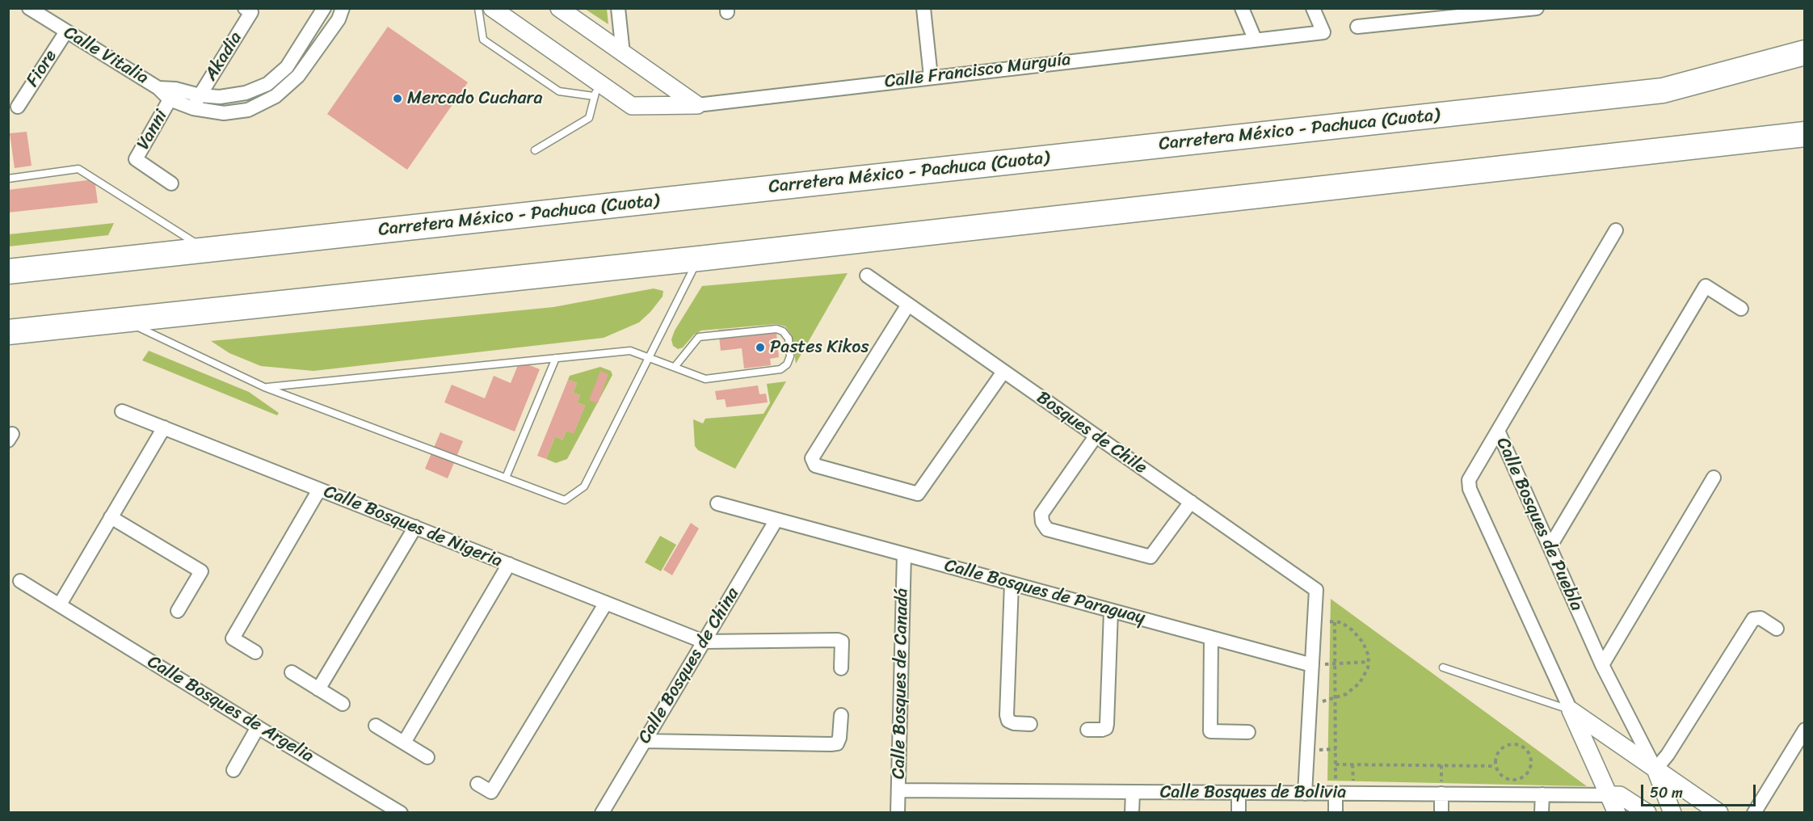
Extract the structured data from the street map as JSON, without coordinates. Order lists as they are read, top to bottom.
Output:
{
  "streets": {
    "highway": ["Carretera México - Pachuca (Cuota)"],
    "street": [
      "Calle Vitalia",
      "Akadia",
      "Fiore",
      "Calle Francisco Murguía",
      "Vanni",
      "Bosques de Chile",
      "Calle Bosques de Puebla",
      "Calle Bosques de Nigeria",
      "Calle Bosques de Paraguay",
      "Calle Bosques de China",
      "Calle Bosques de Canadá",
      "Calle Bosques de Argelia",
      "Calle Bosques de Bolivia"
    ]
  },
  "crossings": [
    ["Calle Vitalia", "Akadia"],
    ["Calle Vitalia", "Fiore"],
    ["Calle Vitalia", "Vanni"],
    ["Calle Bosques de Puebla", "Calle Bosques de Bolivia"],
    ["Calle Bosques de Nigeria", "Calle Bosques de China"],
    ["Calle Bosques de Paraguay", "Calle Bosques de China"],
    ["Calle Bosques de Paraguay", "Calle Bosques de Canadá"],
    ["Calle Bosques de Canadá", "Calle Bosques de Bolivia"]
  ],
  "places": ["Mercado Cuchara", "Pastes Kikos"],
  "scale_bar": "50 m"
}
